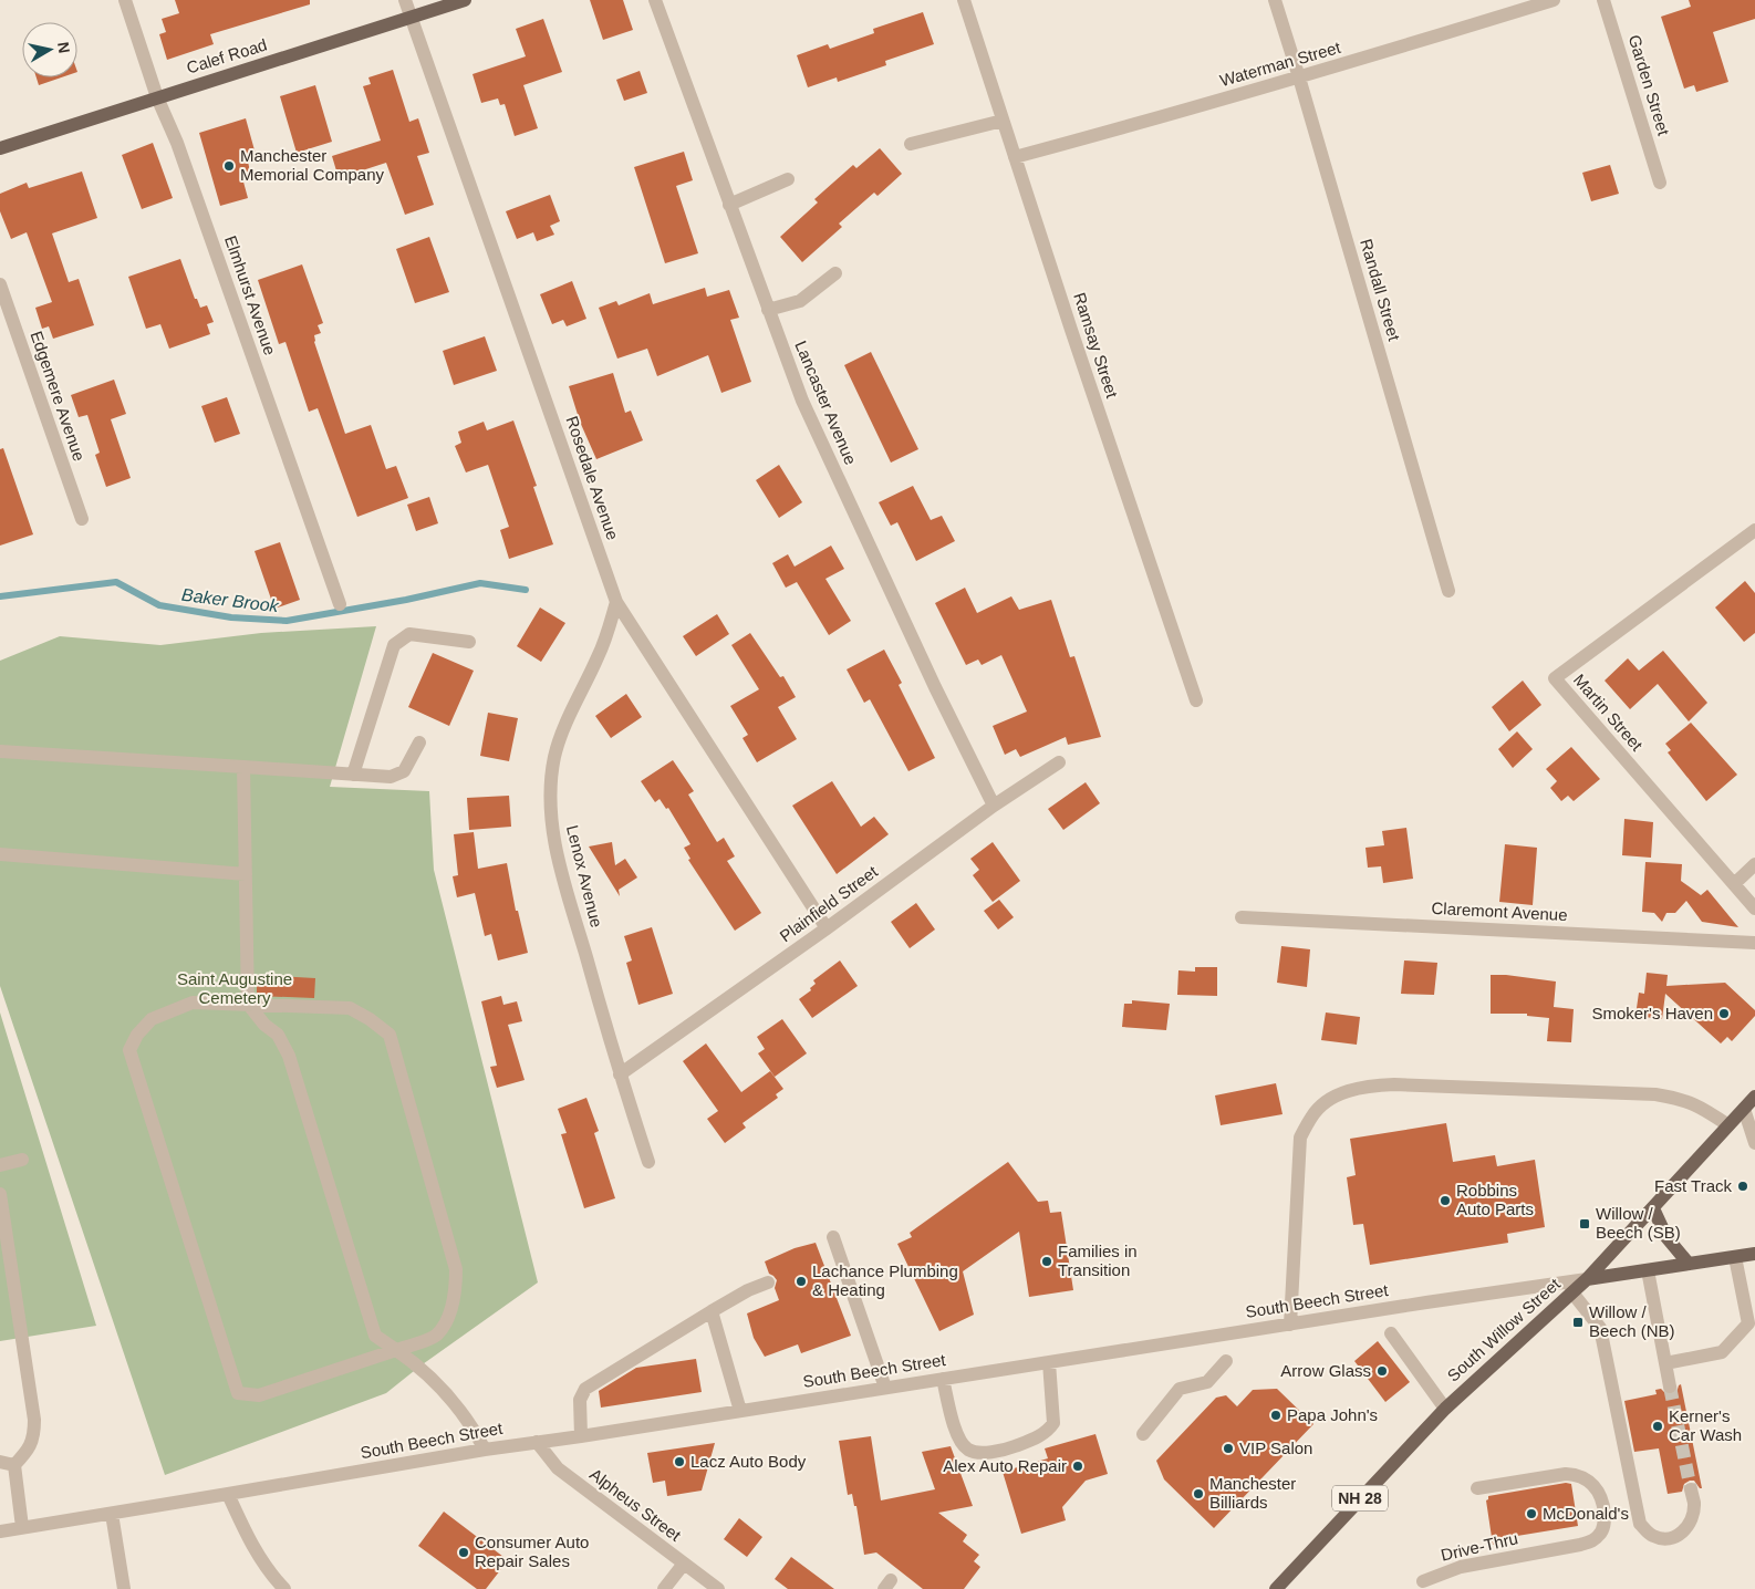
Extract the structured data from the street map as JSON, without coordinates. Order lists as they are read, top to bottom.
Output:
{
  "streets": {
    "main road": [
      "Calef Road",
      "South Beech Street",
      "South Willow Street",
      "NH 28"
    ],
    "street": [
      "Waterman Street",
      "Garden Street",
      "Randall Street",
      "Elmhurst Avenue",
      "Ramsay Street",
      "Edgemere Avenue",
      "Lancaster Avenue",
      "Rosedale Avenue",
      "Martin Street",
      "Lenox Avenue",
      "Plainfield Street",
      "Claremont Avenue",
      "Alpheus Street",
      "Drive-Thru"
    ]
  },
  "crossings": [
    ["Calef Road", "Elmhurst Avenue"],
    ["Calef Road", "Rosedale Avenue"],
    ["Waterman Street", "Randall Street"],
    ["Waterman Street", "Ramsay Street"],
    ["Lancaster Avenue", "Plainfield Street"],
    ["Rosedale Avenue", "Lenox Avenue"],
    ["Rosedale Avenue", "Plainfield Street"],
    ["Lenox Avenue", "Plainfield Street"],
    ["South Beech Street", "South Willow Street"],
    ["South Beech Street", "Alpheus Street"]
  ],
  "water": ["Baker Brook"],
  "parks": ["Saint Augustine Cemetery"],
  "places": {
    "other": [
      "Manchester Memorial Company",
      "Smoker's Haven",
      "Fast Track",
      "Robbins Auto Parts",
      "Families in Transition",
      "Lachance Plumbing & Heating",
      "Arrow Glass",
      "Papa John's",
      "Kerner's Car Wash",
      "VIP Salon",
      "Lacz Auto Body",
      "Alex Auto Repair",
      "Manchester Billiards",
      "McDonald's",
      "Consumer Auto Repair Sales"
    ],
    "transit": ["Willow / Beech (SB)", "Willow / Beech (NB)"]
  },
  "north": "right"
}
